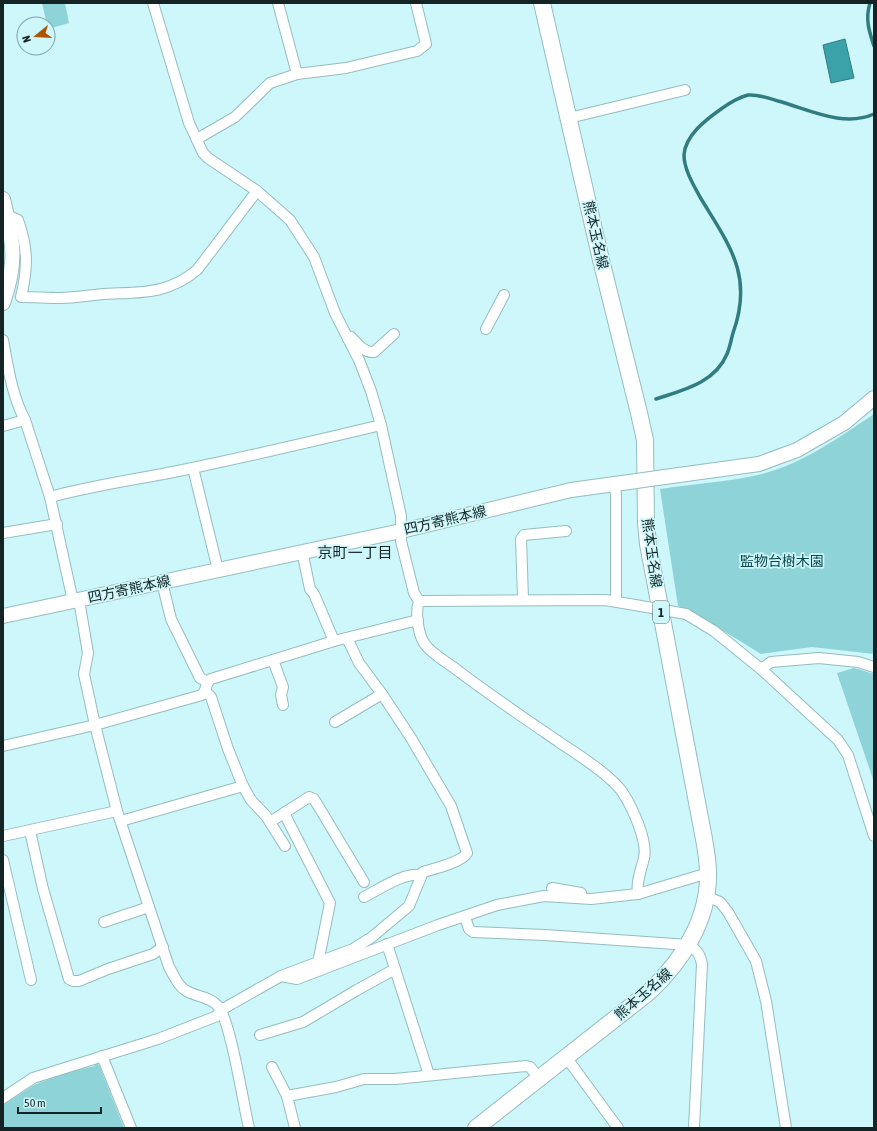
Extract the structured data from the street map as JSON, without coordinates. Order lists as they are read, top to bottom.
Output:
{
  "streets": {
    "main road": ["熊本玉名線", "四方寄熊本線", "1"]
  },
  "districts": ["京町一丁目"],
  "parks": ["監物台樹木園"],
  "scale_bar": "50 m",
  "north": "left"
}
